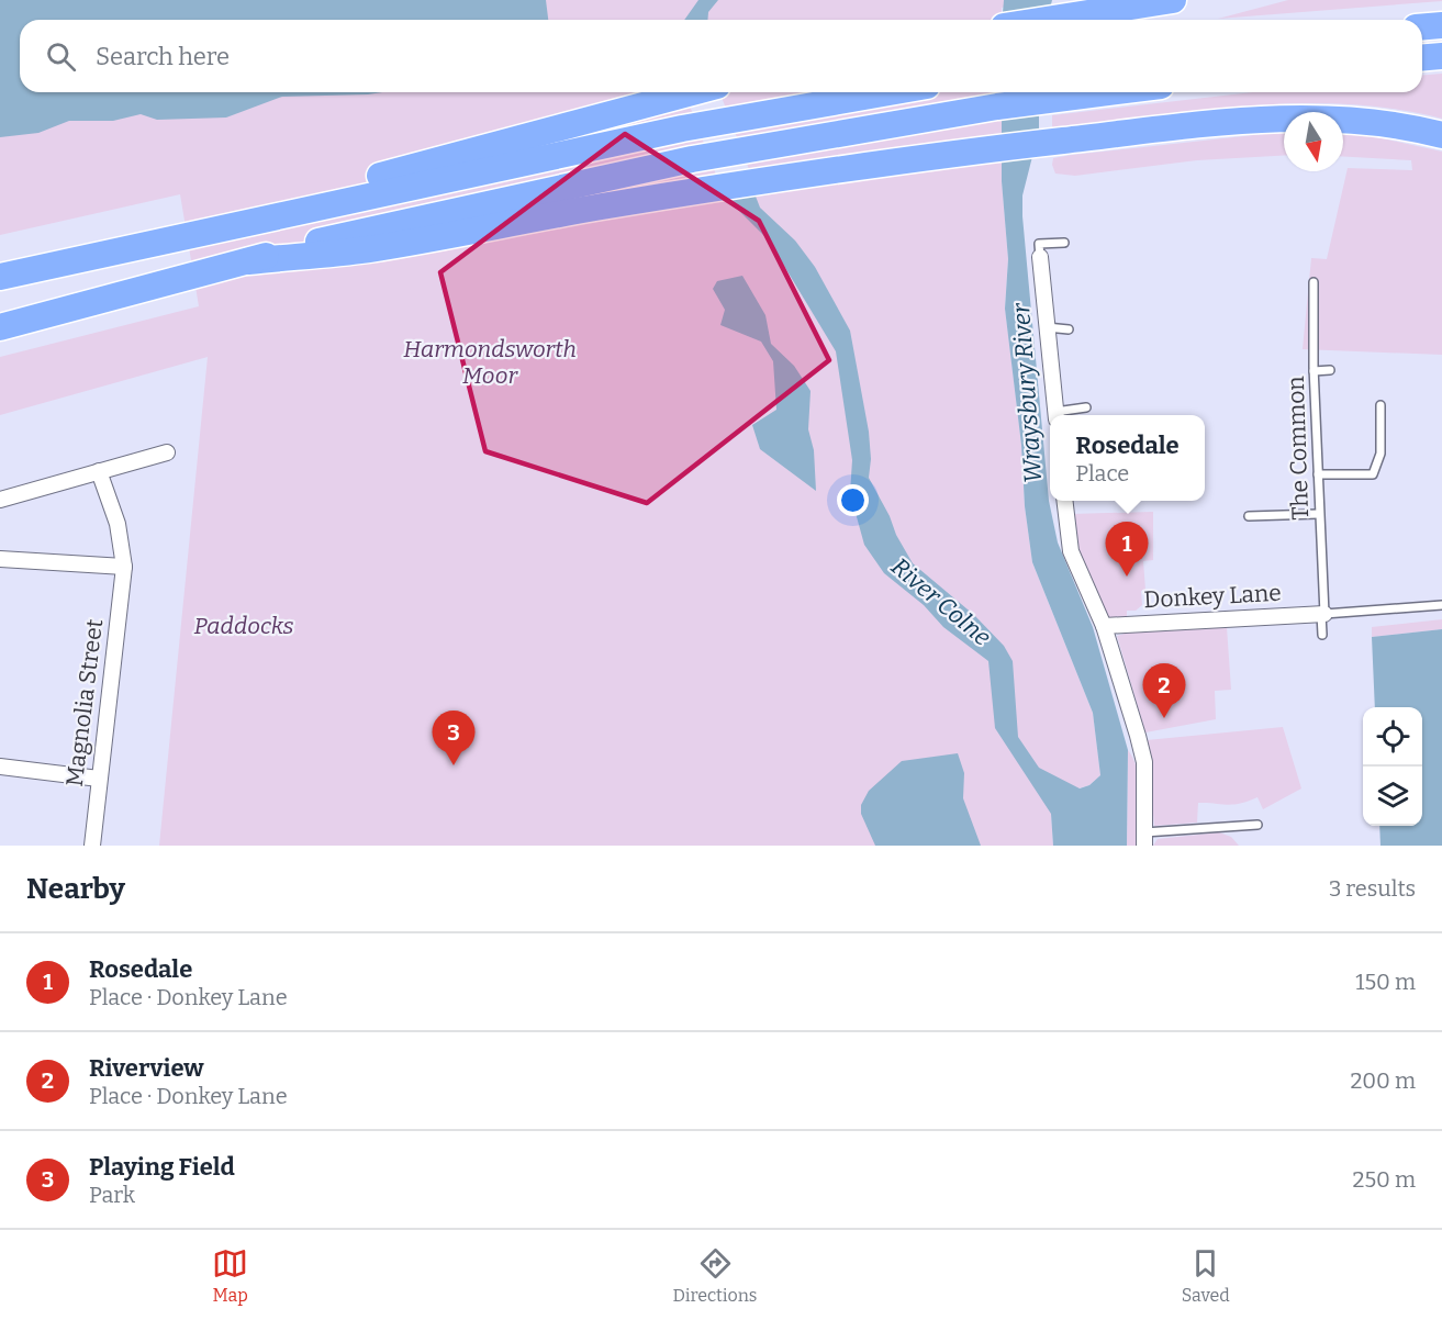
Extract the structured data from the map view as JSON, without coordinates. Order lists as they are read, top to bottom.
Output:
{
  "streets": {
    "street": ["Donkey Lane", "Magnolia Street"],
    "lane": ["The Common"]
  },
  "crossings": [
    ["The Common", "Donkey Lane"]
  ],
  "water": ["Wraysbury River", "River Colne"],
  "parks": ["Harmondsworth Moor", "Paddocks"],
  "north": "bottom",
  "page": {
    "search": "Search here",
    "popup": ["Rosedale", "Place"],
    "pins": ["1", "2", "3"],
    "heading": ["Nearby", "3 results"],
    "list": [
      {
        "mark": "1",
        "name": "Rosedale",
        "note": "Place · Donkey Lane",
        "value": "150 m"
      },
      {
        "mark": "2",
        "name": "Riverview",
        "note": "Place · Donkey Lane",
        "value": "200 m"
      },
      {
        "mark": "3",
        "name": "Playing Field",
        "note": "Park",
        "value": "250 m"
      }
    ],
    "nav": ["Map", "Directions", "Saved"]
  }
}
